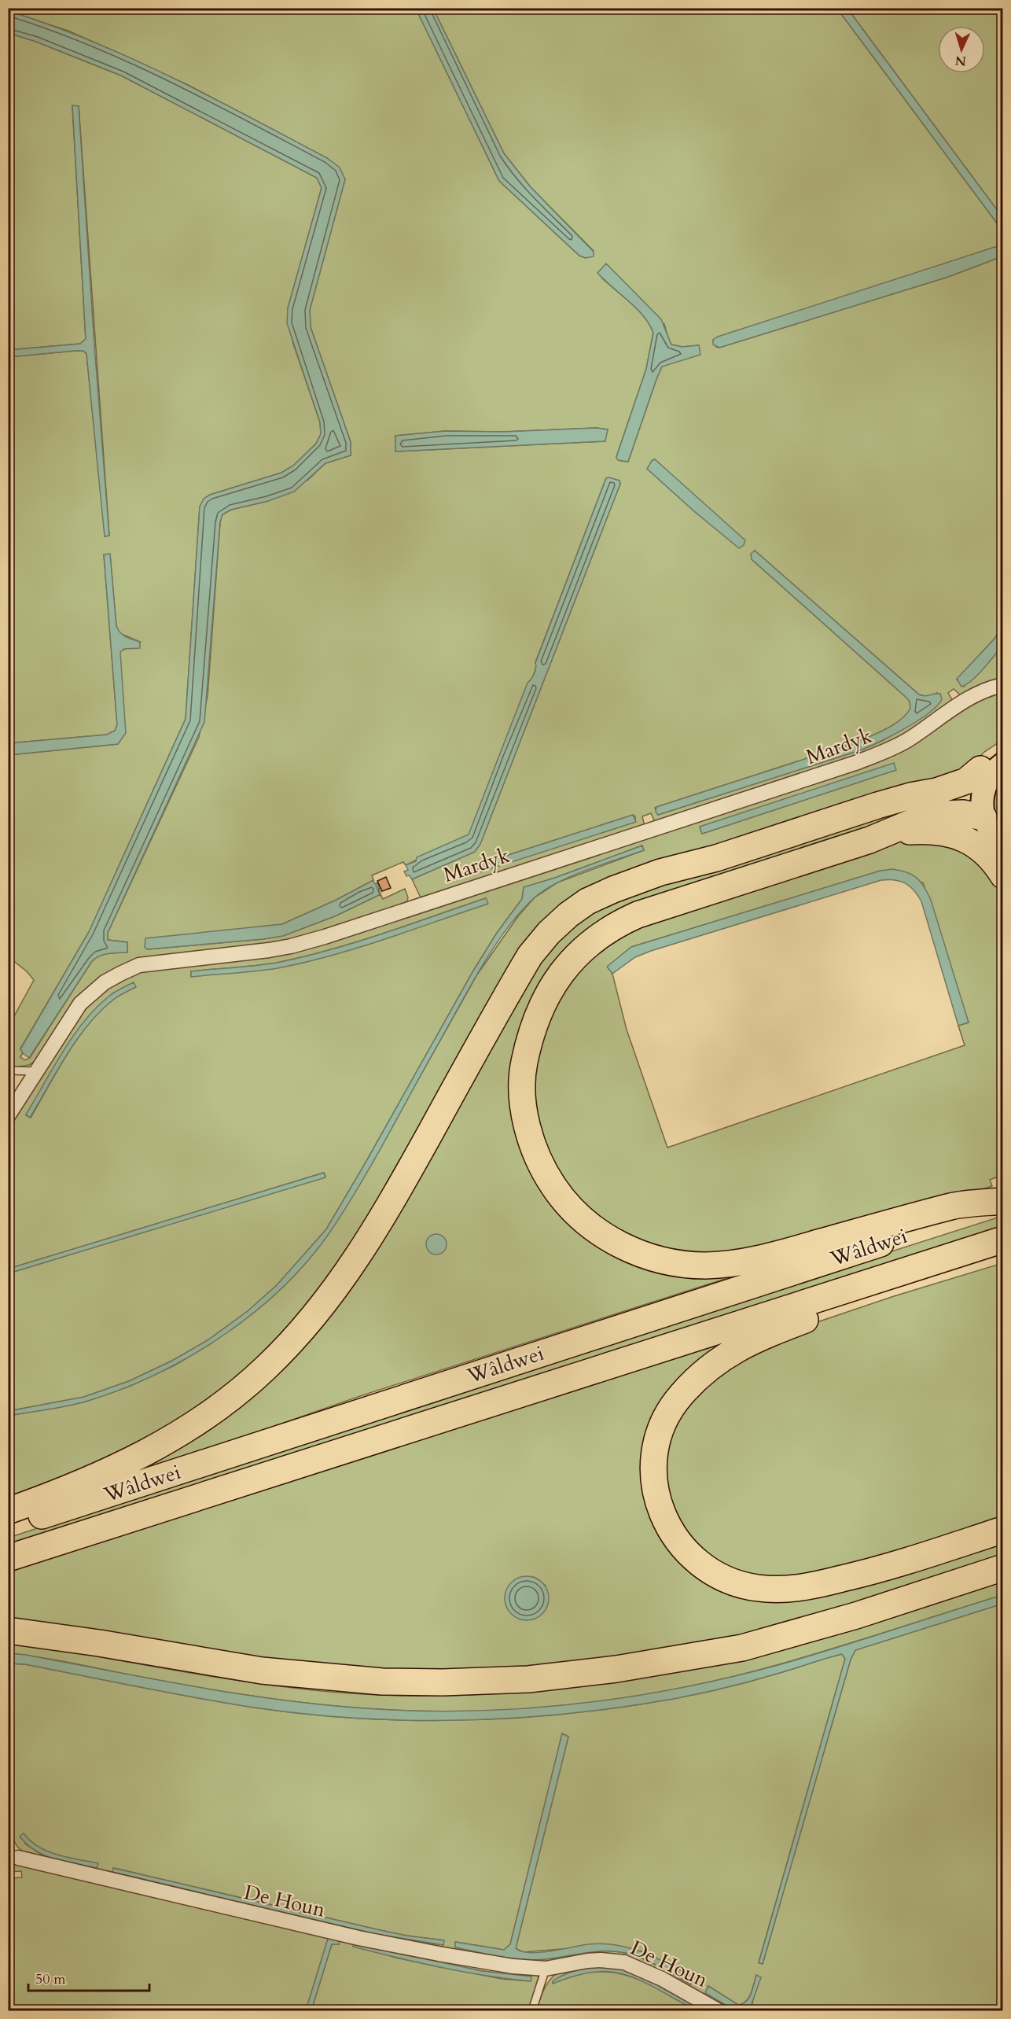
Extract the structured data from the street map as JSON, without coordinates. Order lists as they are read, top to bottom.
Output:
{
  "streets": {
    "highway": ["Wâldwei"],
    "street": ["Mardyk", "De Houn"]
  },
  "scale_bar": "50 m",
  "north": "bottom"
}
